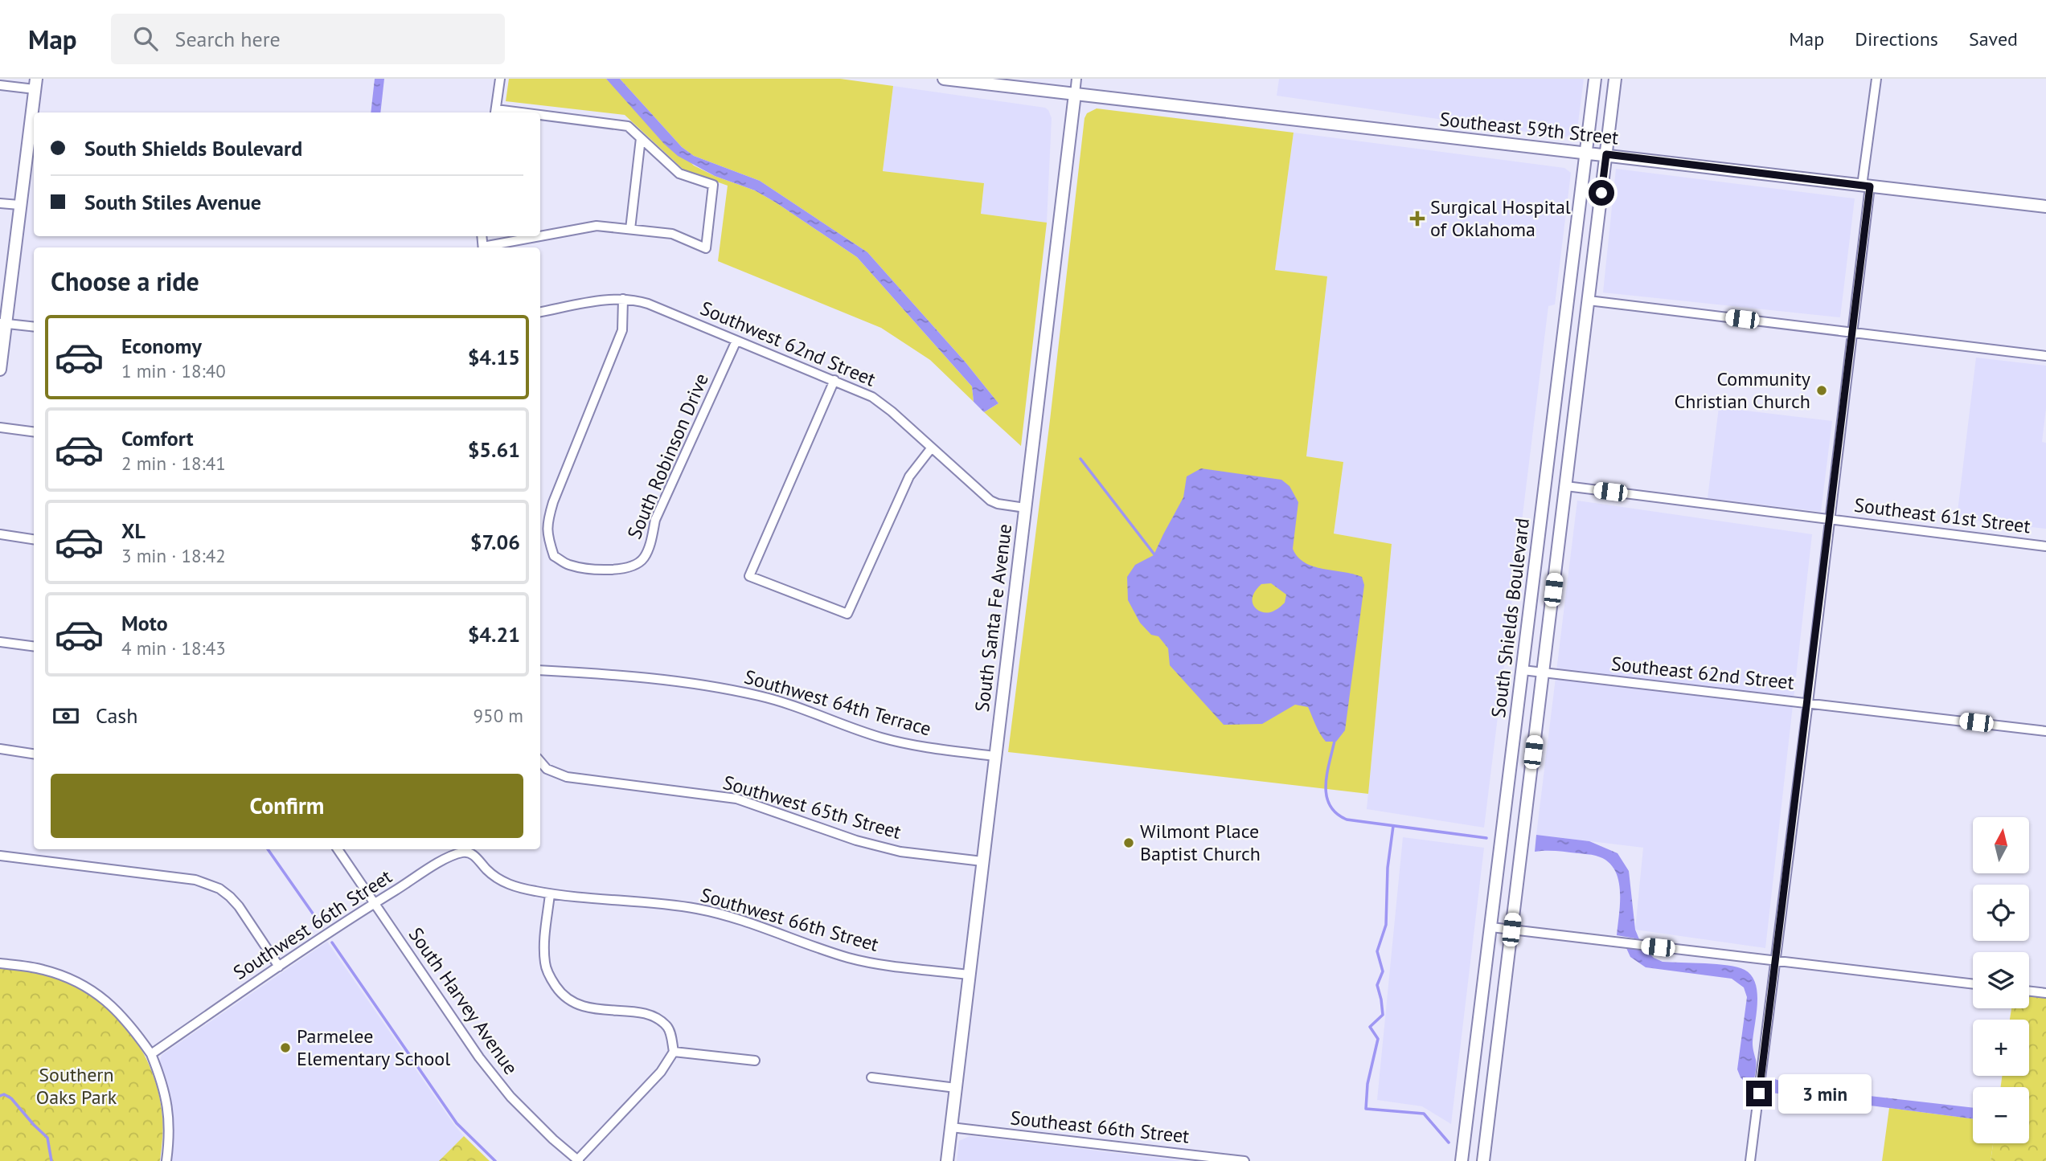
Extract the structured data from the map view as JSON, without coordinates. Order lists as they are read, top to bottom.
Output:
{
  "streets": {
    "main road": ["Southeast 59th Street", "South Santa Fe Avenue", "South Shields Boulevard"],
    "street": [
      "Southwest 62nd Street",
      "South Robinson Drive",
      "Southeast 61st Street",
      "Southeast 62nd Street",
      "Southwest 64th Terrace",
      "Southwest 65th Street",
      "Southwest 66th Street",
      "South Harvey Avenue",
      "Southeast 66th Street"
    ]
  },
  "crossings": [
    ["Southeast 59th Street", "South Santa Fe Avenue"],
    ["Southeast 59th Street", "South Shields Boulevard"],
    ["Southwest 62nd Street", "South Robinson Drive"],
    ["Southwest 62nd Street", "South Santa Fe Avenue"],
    ["Southeast 61st Street", "South Shields Boulevard"],
    ["South Santa Fe Avenue", "Southwest 64th Terrace"],
    ["South Santa Fe Avenue", "Southwest 65th Street"],
    ["South Santa Fe Avenue", "Southwest 66th Street"],
    ["South Santa Fe Avenue", "Southeast 66th Street"],
    ["South Shields Boulevard", "Southeast 62nd Street"],
    ["Southwest 66th Street", "South Harvey Avenue"]
  ],
  "parks": ["Southern Oaks Park"],
  "places": {
    "health": ["Surgical Hospital of Oklahoma"],
    "other": ["Community Christian Church", "Wilmont Place Baptist Church", "Parmelee Elementary School"]
  },
  "north": "top",
  "page": {
    "header": "Map",
    "search": "Search here",
    "nav": ["Map", "Directions", "Saved"],
    "banner": ["South Shields Boulevard", "South Stiles Avenue"],
    "heading": "Choose a ride",
    "list": [
      {
        "name": "Economy",
        "note": "1 min · 18:40",
        "value": "$4.15"
      },
      {
        "name": "Comfort",
        "note": "2 min · 18:41",
        "value": "$5.61"
      },
      {
        "name": "XL",
        "note": "3 min · 18:42",
        "value": "$7.06"
      },
      {
        "name": "Moto",
        "note": "4 min · 18:43",
        "value": "$4.21"
      }
    ],
    "pay": ["Cash", "950 m"],
    "buttons": "Confirm",
    "map_buttons": ["+", "−"],
    "bubble": "3 min"
  }
}
